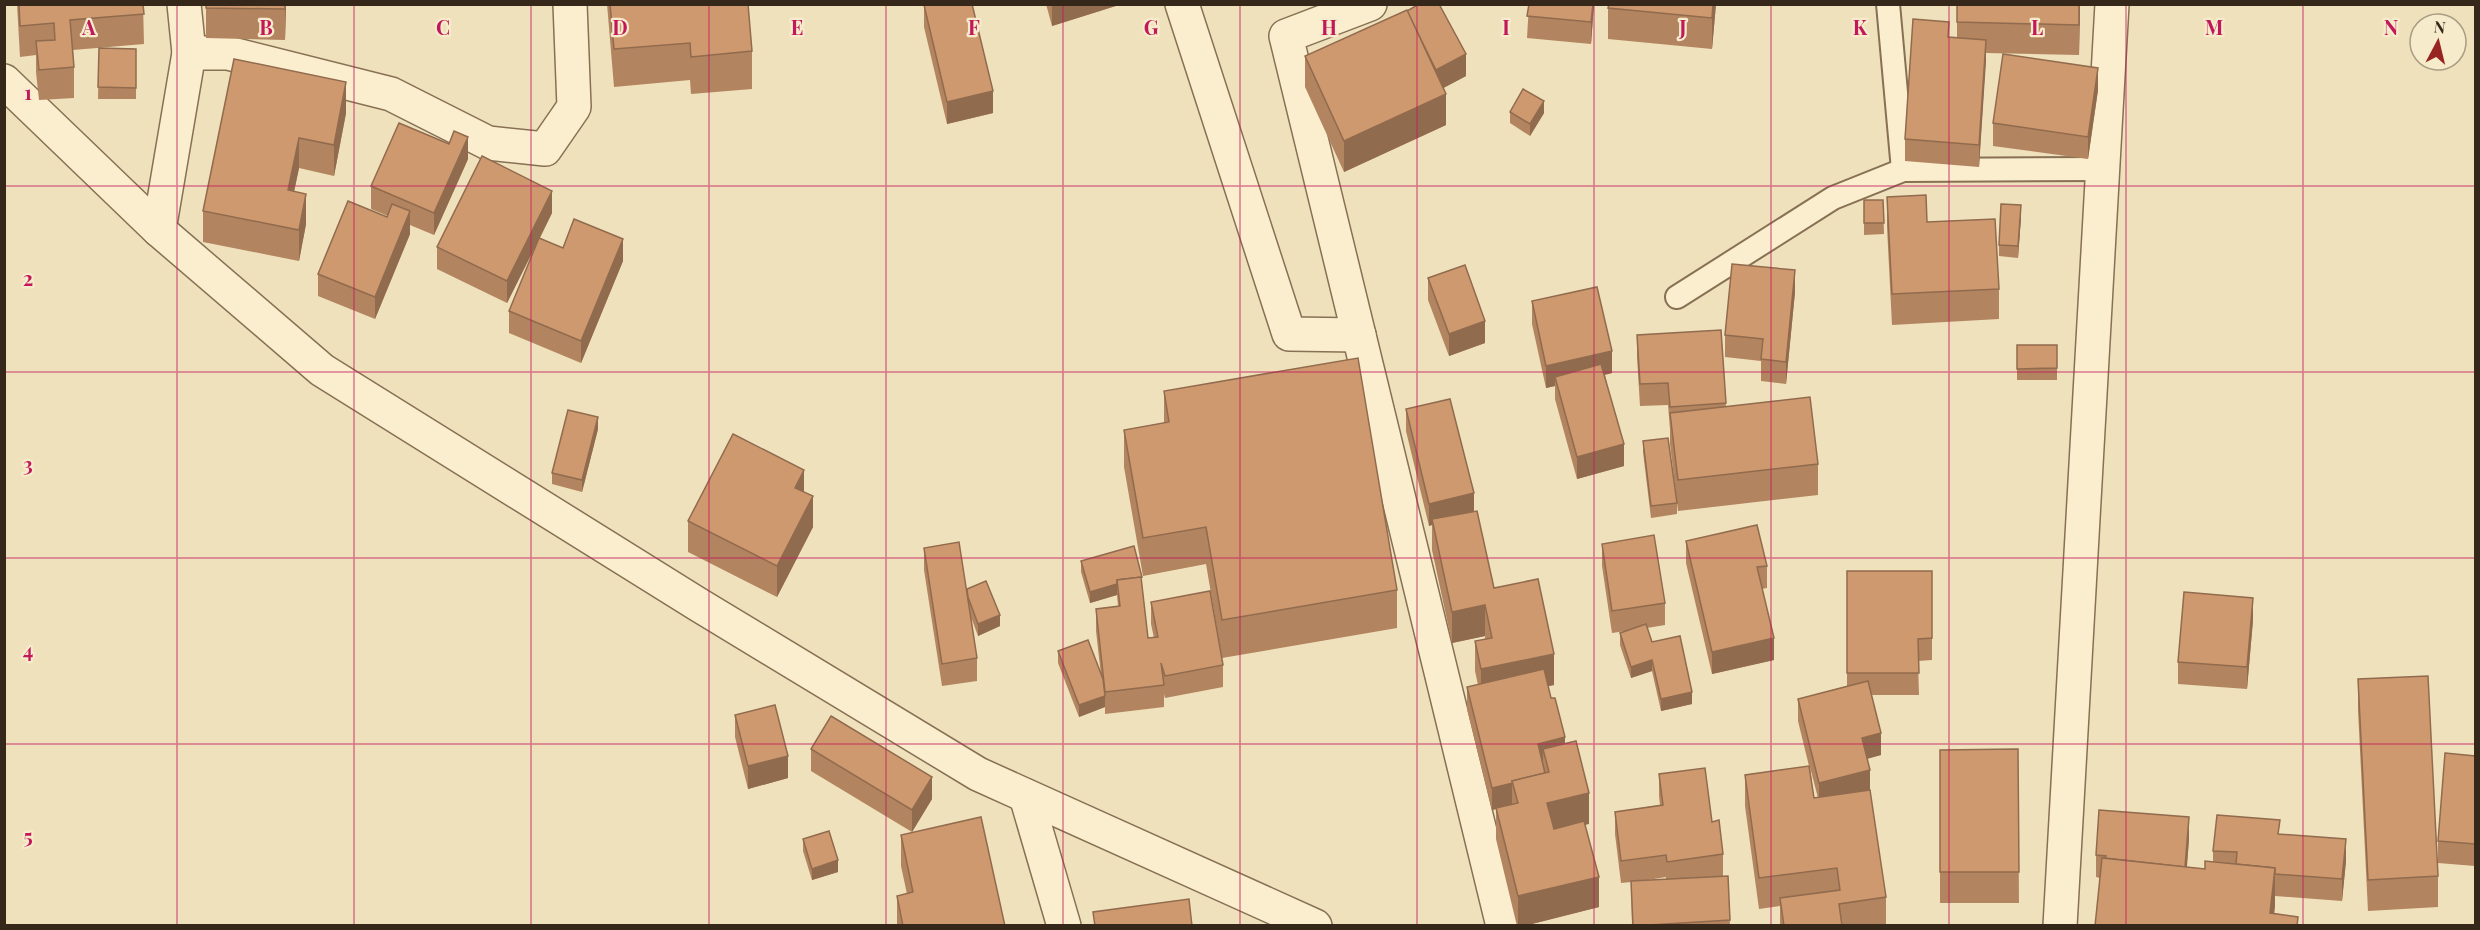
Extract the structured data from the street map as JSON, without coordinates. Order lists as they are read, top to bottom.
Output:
{
  "north": "top",
  "grid": {
    "columns": [
      "A",
      "B",
      "C",
      "D",
      "E",
      "F",
      "G",
      "H",
      "I",
      "J",
      "K",
      "L",
      "M",
      "N"
    ],
    "rows": [
      "1",
      "2",
      "3",
      "4",
      "5"
    ]
  }
}
